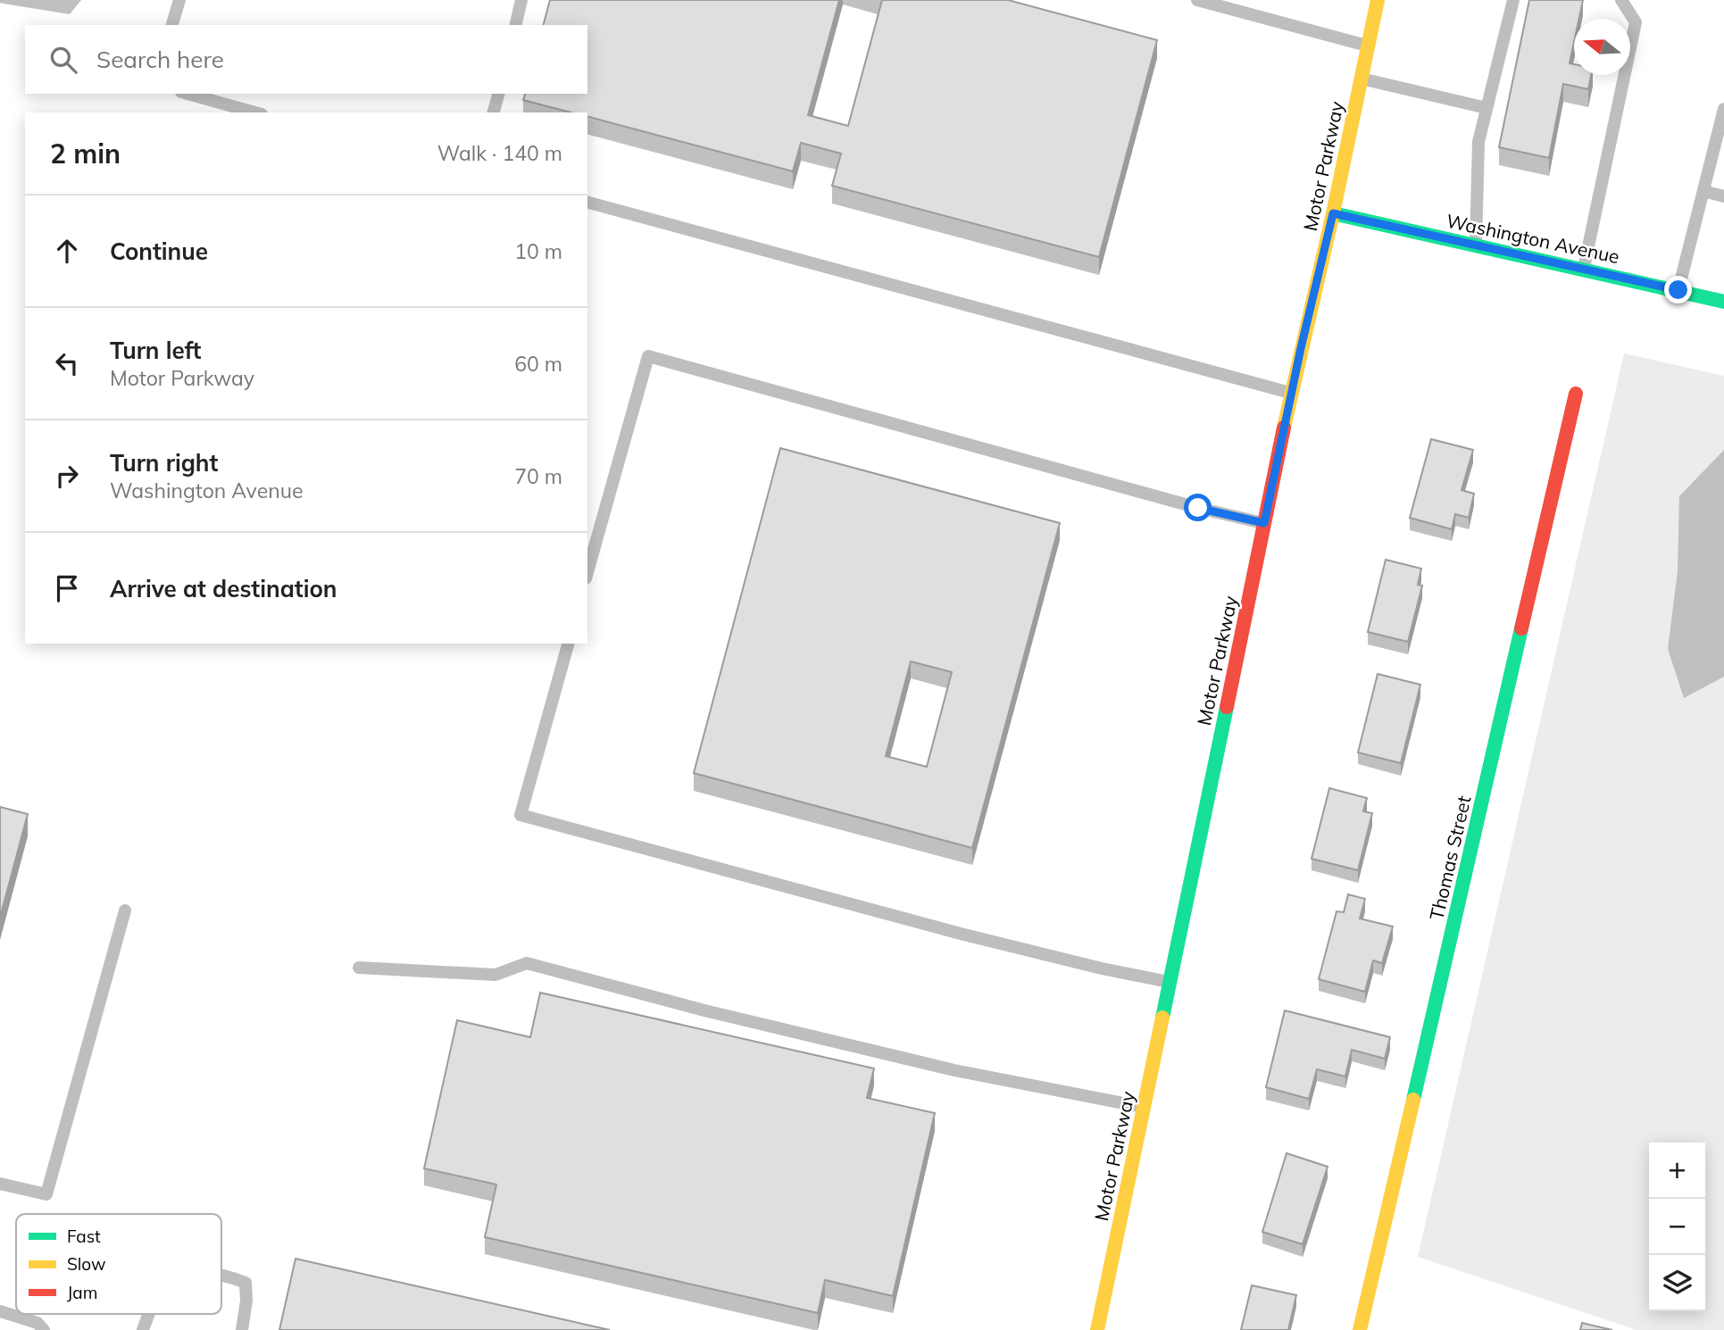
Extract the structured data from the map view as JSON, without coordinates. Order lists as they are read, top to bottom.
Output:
{
  "streets": {
    "main road": ["Motor Parkway", "Washington Avenue", "Thomas Street"]
  },
  "crossings": [
    ["Motor Parkway", "Washington Avenue"]
  ],
  "legend": ["Fast", "Slow", "Jam"],
  "north": "left",
  "page": {
    "search": "Search here",
    "heading": ["2 min", "Walk · 140 m"],
    "list": [
      ["Continue", "10 m"],
      ["Turn left", "Motor Parkway", "60 m"],
      ["Turn right", "Washington Avenue", "70 m"],
      "Arrive at destination"
    ],
    "map_buttons": ["+", "−"]
  }
}
